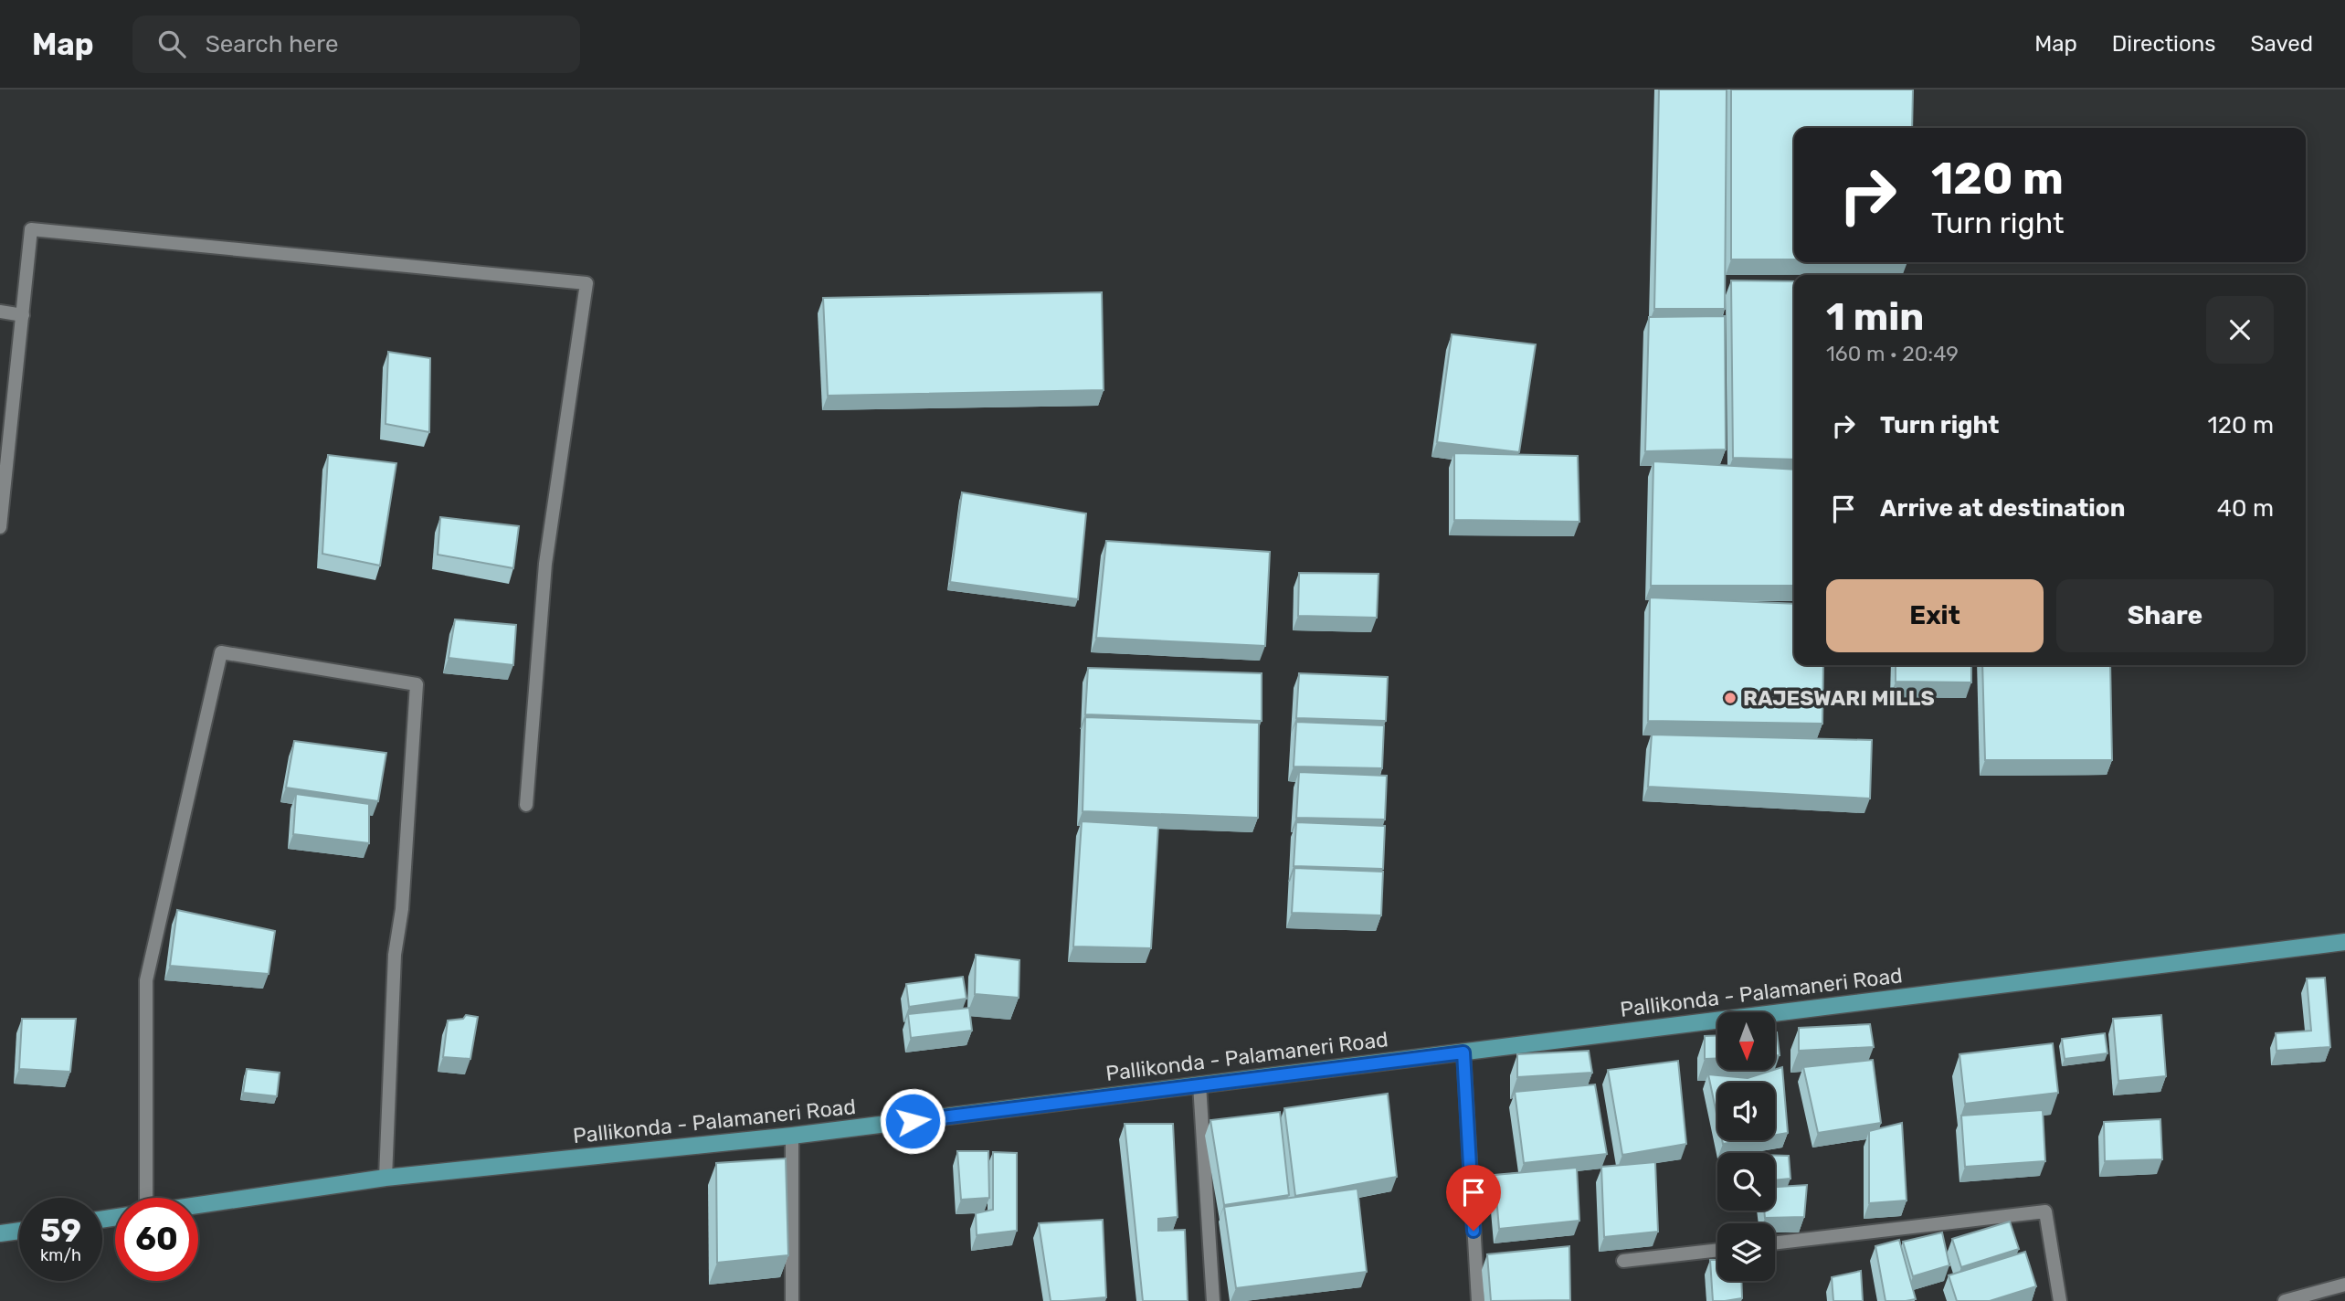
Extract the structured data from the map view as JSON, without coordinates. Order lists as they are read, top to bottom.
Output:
{
  "streets": {
    "main road": ["Pallikonda - Palamaneri Road"]
  },
  "places": ["RAJESWARI MILLS"],
  "north": "bottom",
  "page": {
    "header": "Map",
    "search": "Search here",
    "nav": ["Map", "Directions", "Saved"],
    "turn": ["120 m", "Turn right"],
    "heading": ["1 min", "160 m · 20:49"],
    "list": [
      {
        "name": "Turn right",
        "value": "120 m"
      },
      {
        "name": "Arrive at destination",
        "value": "40 m"
      }
    ],
    "buttons": ["Exit", "Share"],
    "speed": "59 km/h",
    "limit": "60"
  }
}
